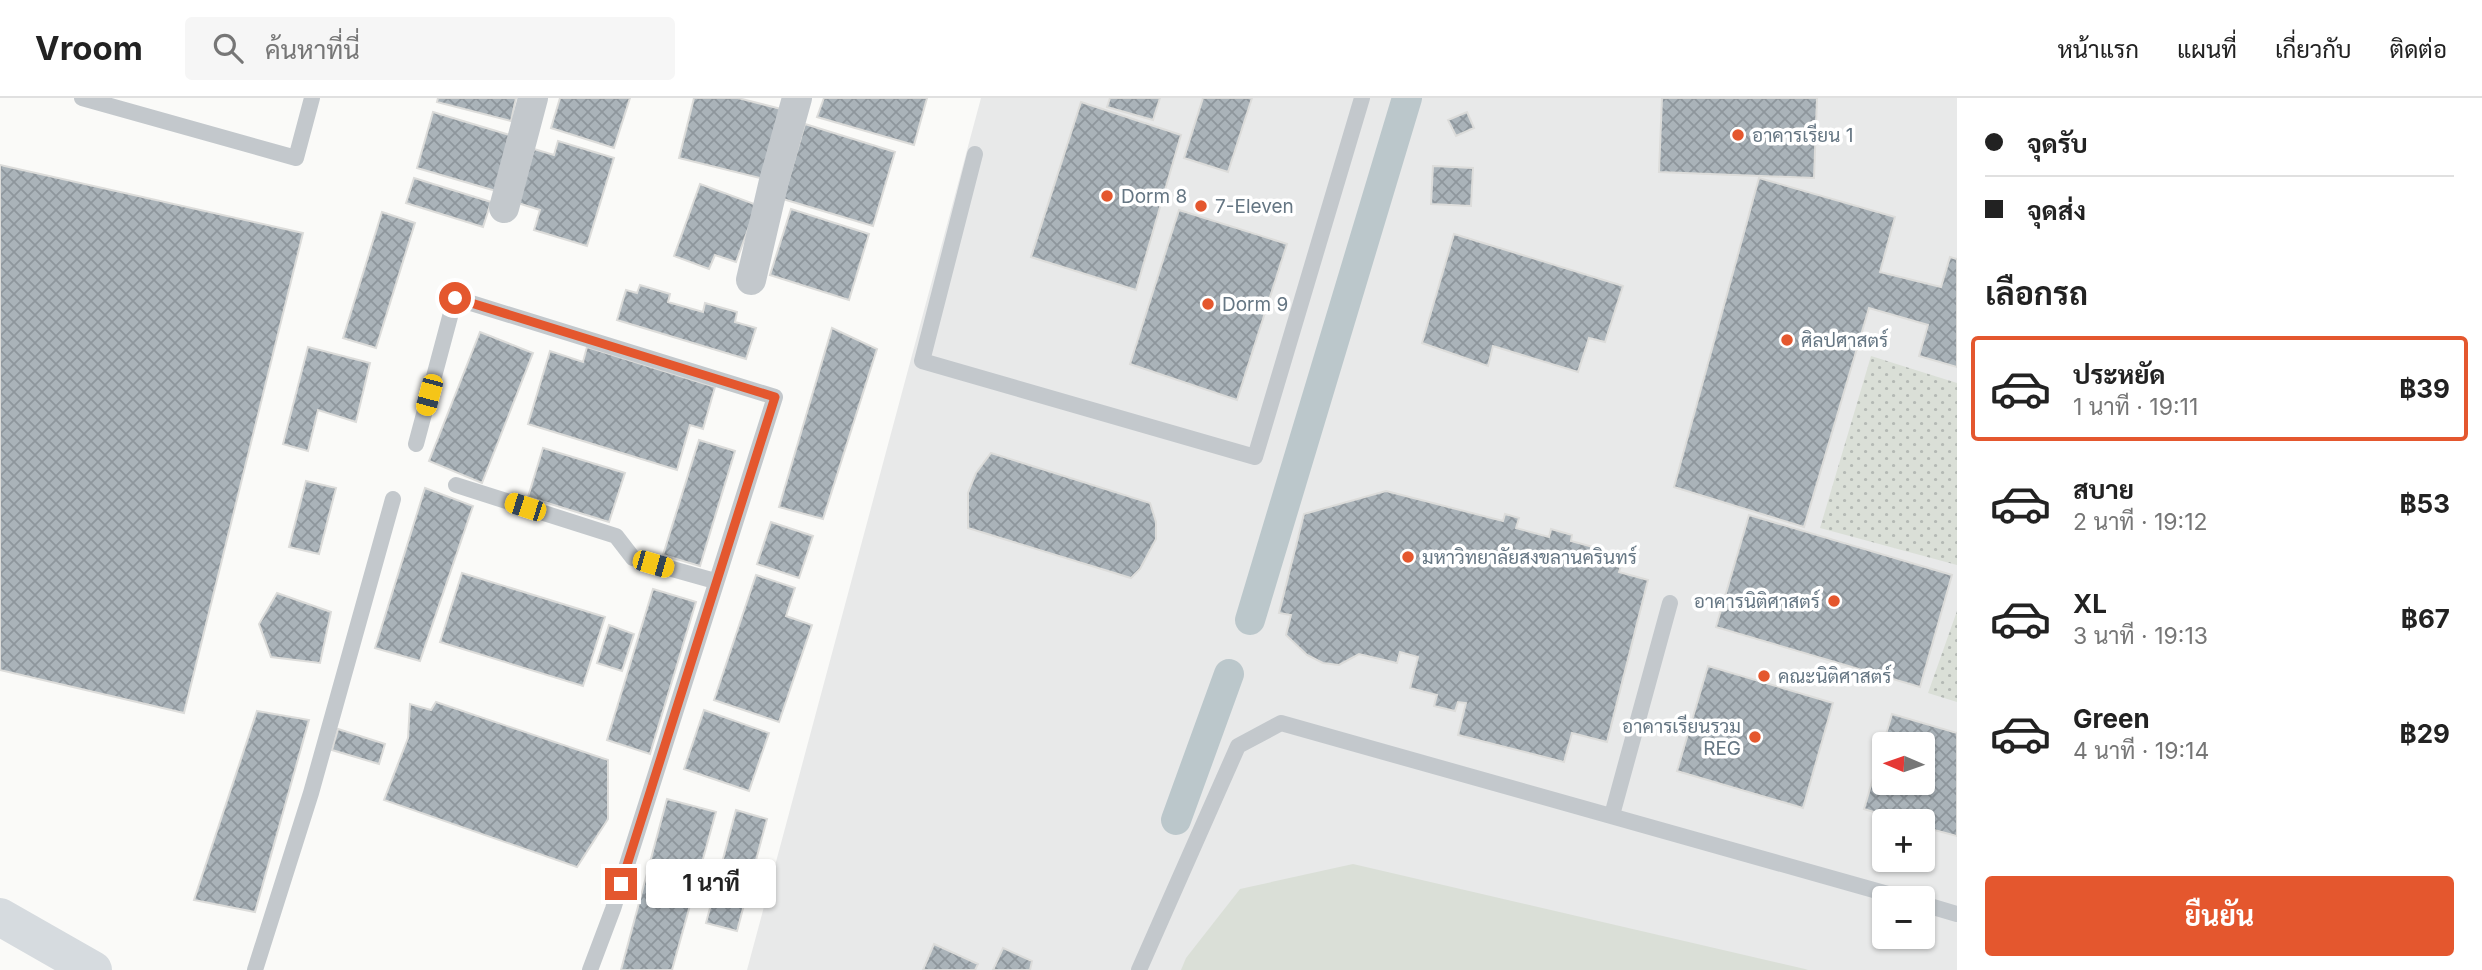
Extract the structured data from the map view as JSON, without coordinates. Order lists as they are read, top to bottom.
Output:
{
  "places": [
    "อาคารเรียน 1",
    "Dorm 8",
    "7-Eleven",
    "Dorm 9",
    "ศิลปศาสตร์",
    "มหาวิทยาลัยสงขลานครินทร์",
    "อาคารนิติศาสตร์",
    "คณะนิติศาสตร์",
    "อาคารเรียนรวม REG"
  ],
  "north": "left",
  "page": {
    "header": "Vroom",
    "search": "ค้นหาที่นี่",
    "nav": [
      "หน้าแรก",
      "แผนที่",
      "เกี่ยวกับ",
      "ติดต่อ"
    ],
    "banner": ["จุดรับ", "จุดส่ง"],
    "heading": "เลือกรถ",
    "list": [
      {
        "name": "ประหยัด",
        "note": "1 นาที · 19:11",
        "value": "฿39"
      },
      {
        "name": "สบาย",
        "note": "2 นาที · 19:12",
        "value": "฿53"
      },
      {
        "name": "XL",
        "note": "3 นาที · 19:13",
        "value": "฿67"
      },
      {
        "name": "Green",
        "note": "4 นาที · 19:14",
        "value": "฿29"
      }
    ],
    "map_buttons": ["+", "−"],
    "bubble": "1 นาที",
    "buttons": "ยืนยัน"
  }
}
